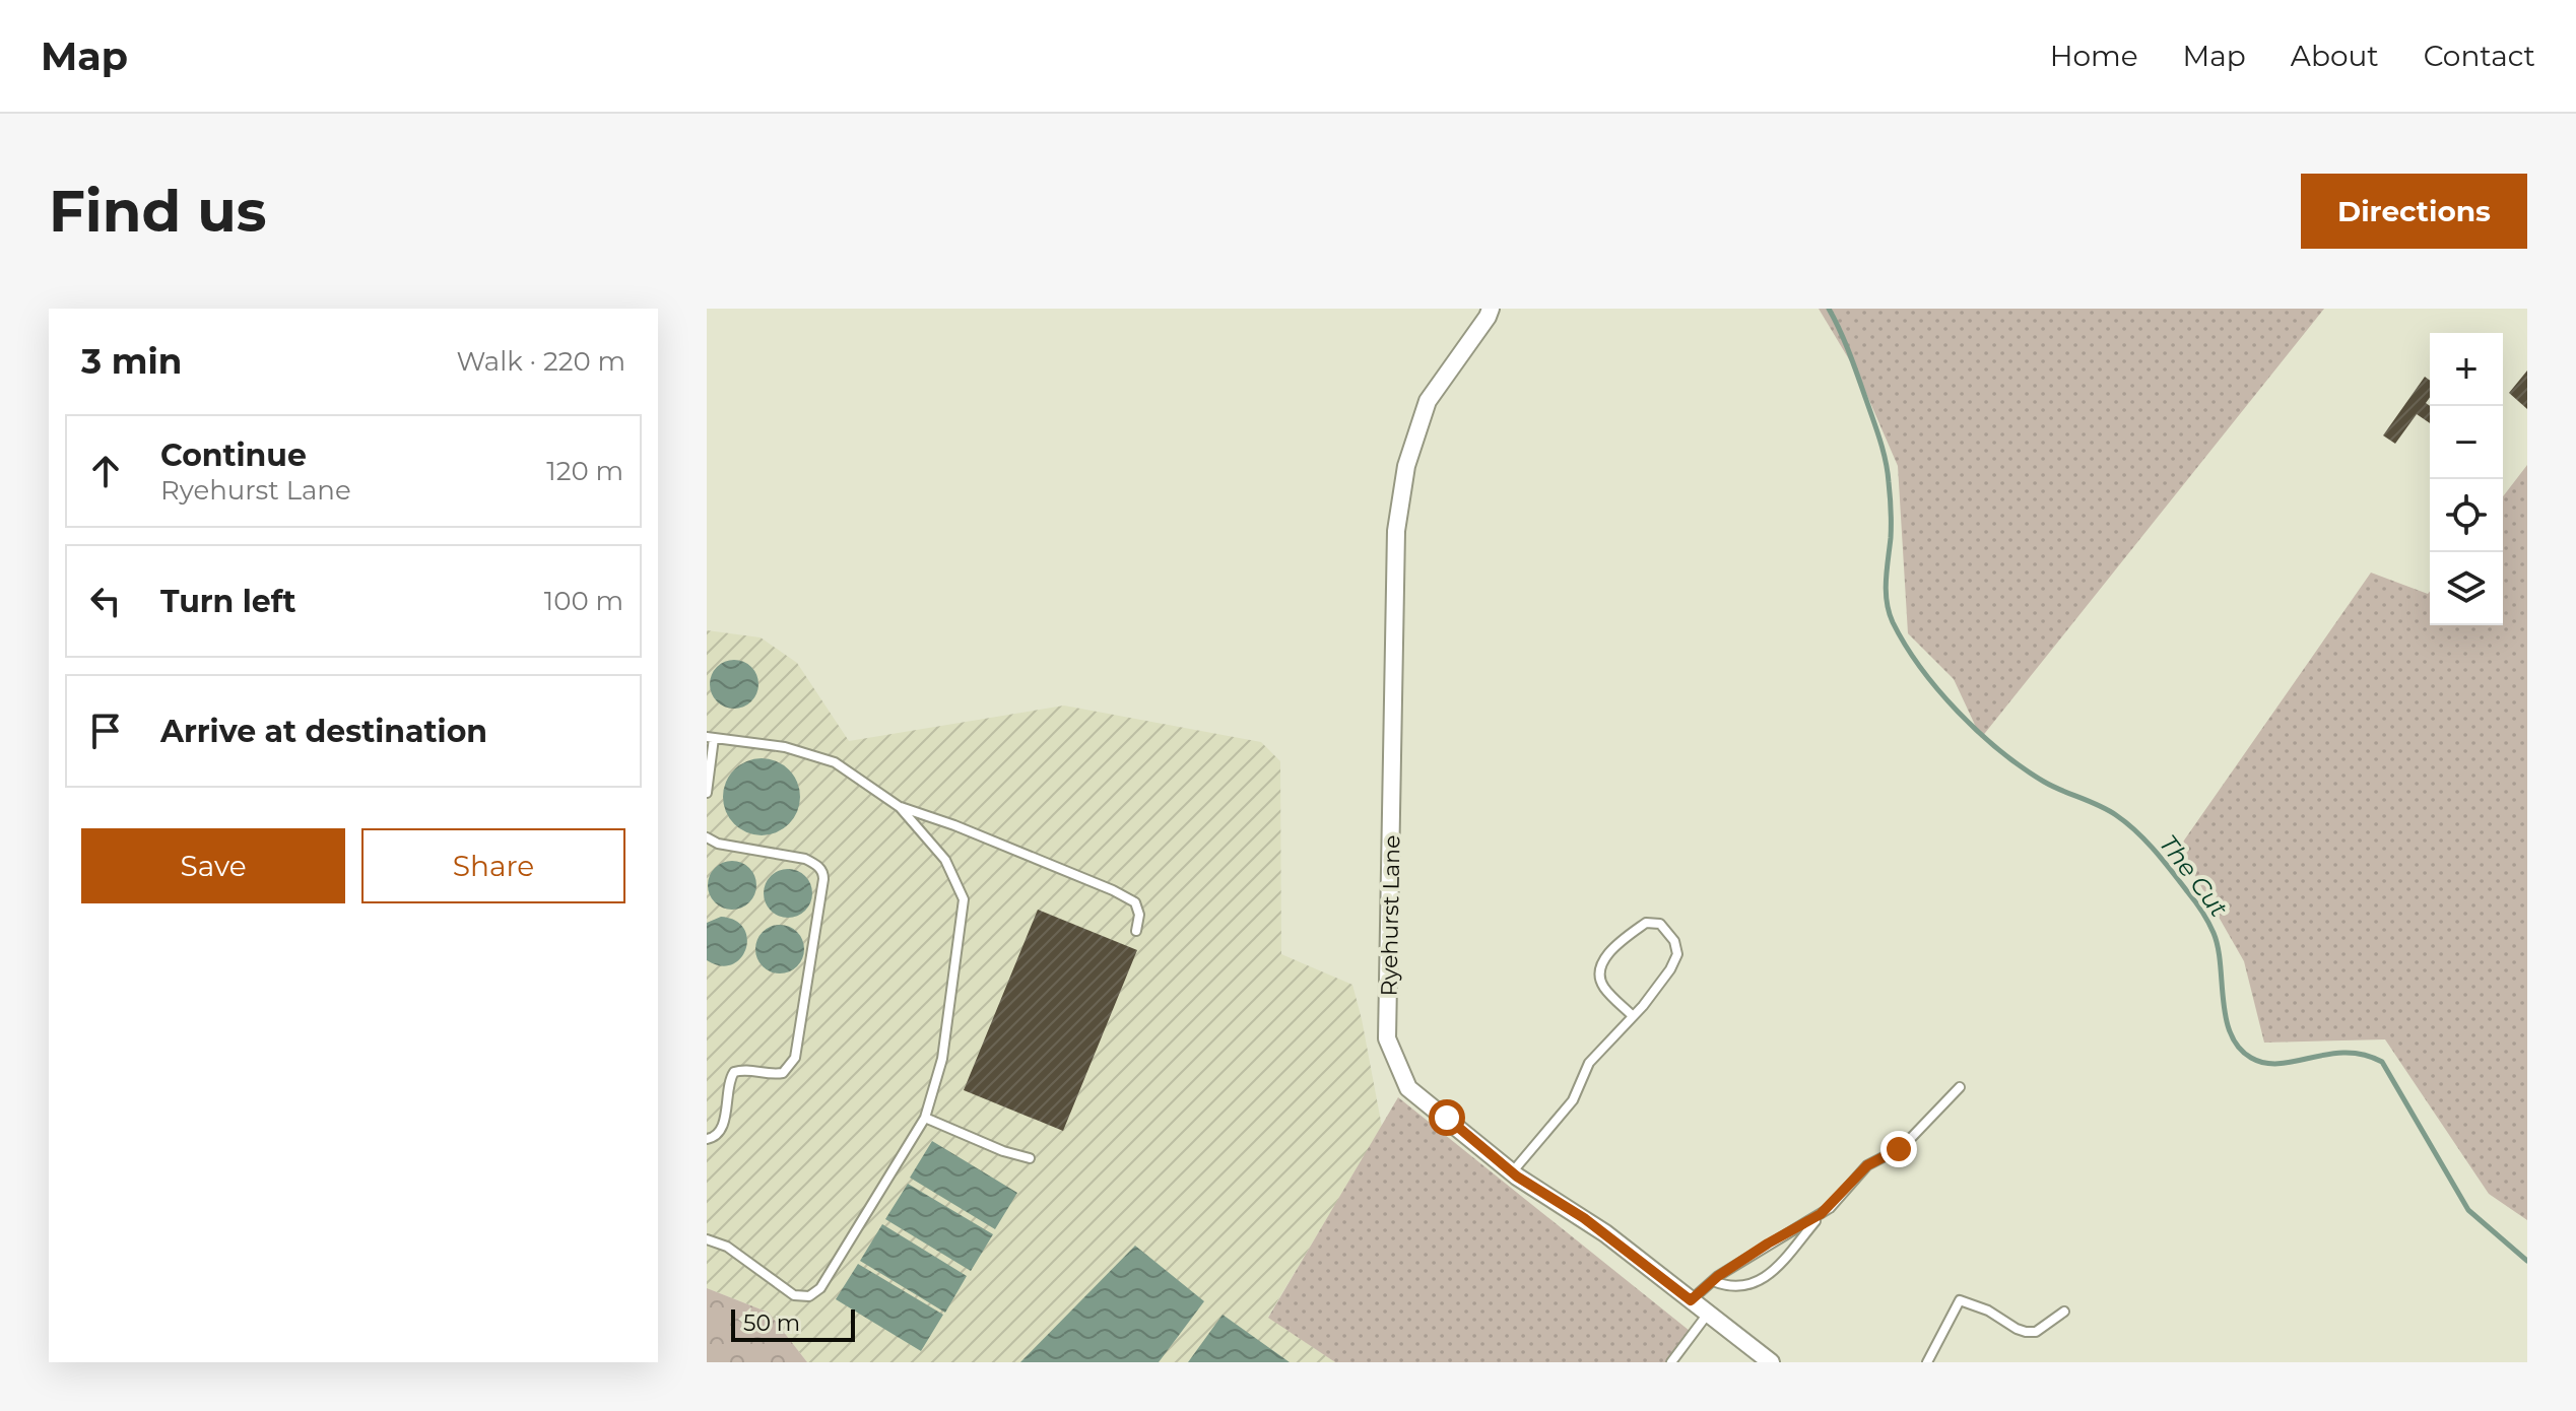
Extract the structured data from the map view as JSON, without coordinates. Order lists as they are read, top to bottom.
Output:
{
  "streets": {
    "street": ["Ryehurst Lane"]
  },
  "water": ["The Cut"],
  "scale_bar": "50 m",
  "page": {
    "header": "Map",
    "nav": [
      "Home",
      "Map",
      "About",
      "Contact"
    ],
    "buttons": [
      "Directions",
      ["Save", "Share"]
    ],
    "title": "Find us",
    "heading": ["3 min", "Walk · 220 m"],
    "map_buttons": ["+", "−"],
    "list": [
      ["Continue", "Ryehurst Lane", "120 m"],
      ["Turn left", "100 m"],
      "Arrive at destination"
    ],
    "scale": "50 m"
  }
}
